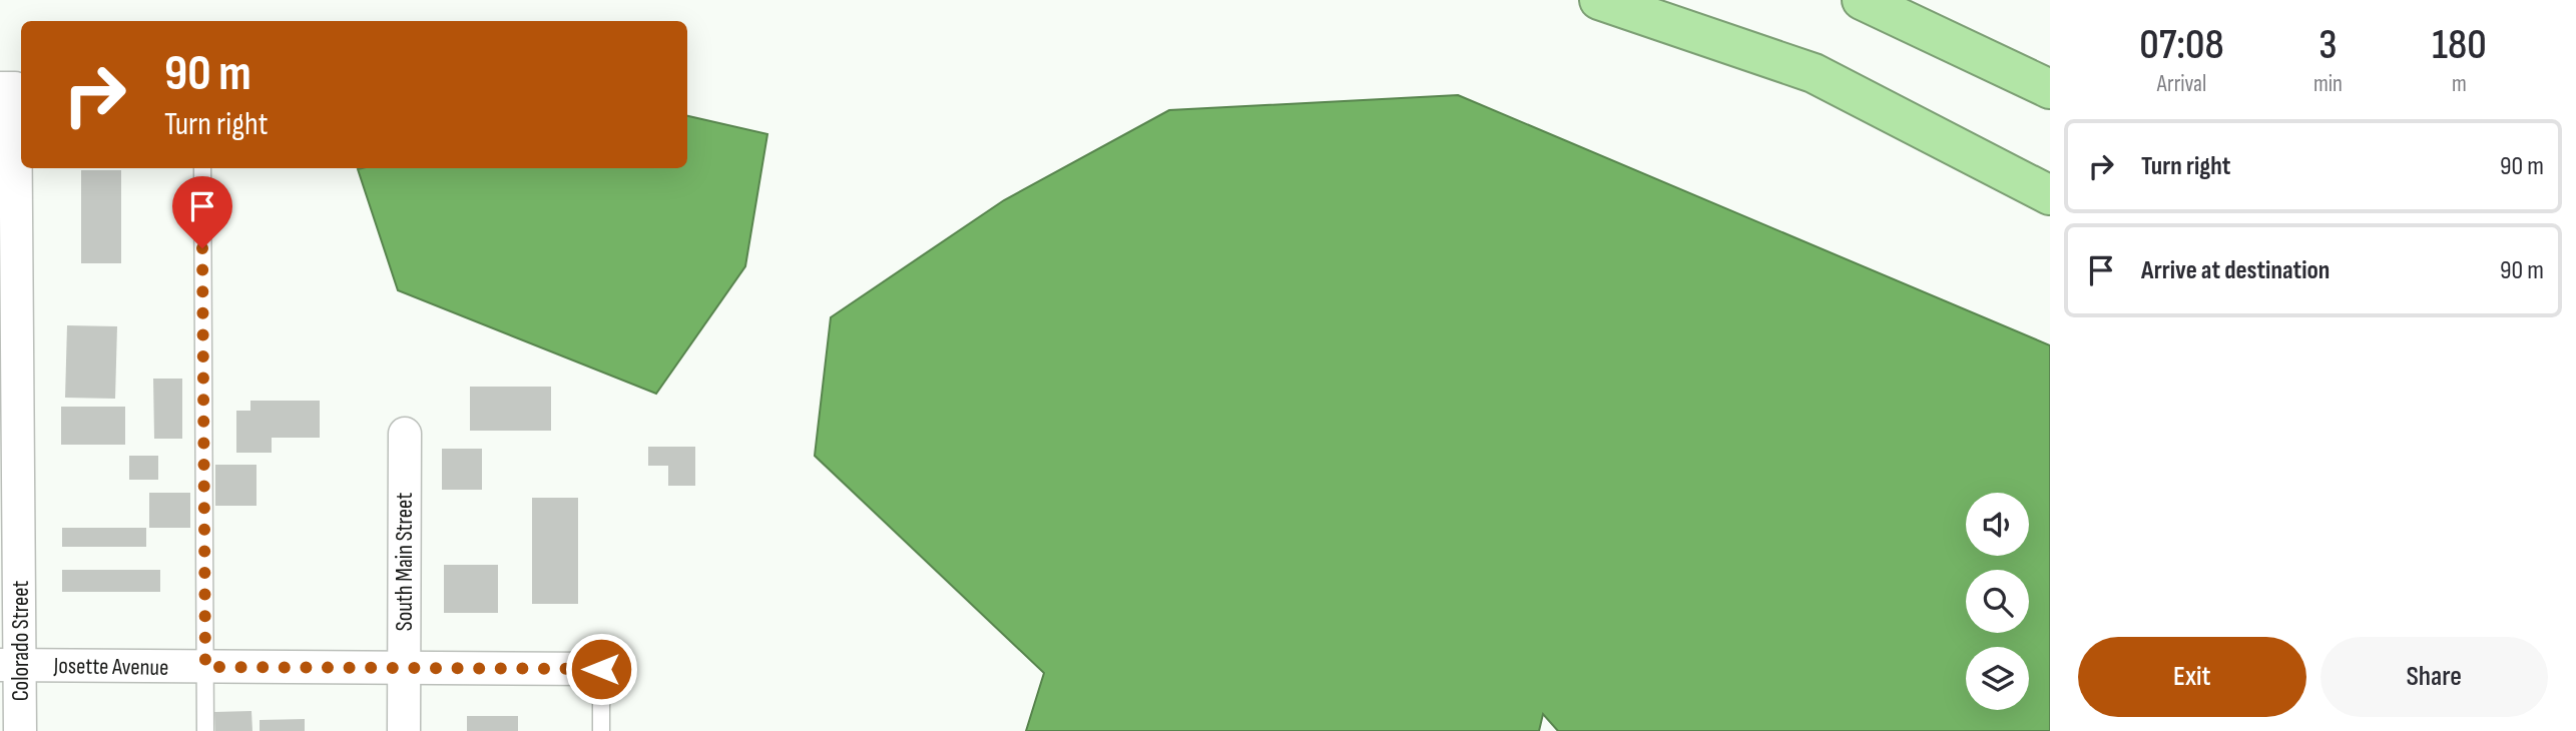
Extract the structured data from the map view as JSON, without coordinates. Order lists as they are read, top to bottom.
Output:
{
  "streets": {
    "street": ["South Main Street", "Colorado Street", "Josette Avenue"]
  },
  "crossings": [
    ["South Main Street", "Josette Avenue"],
    ["Colorado Street", "Josette Avenue"]
  ],
  "page": {
    "eta": [
      "07:08",
      "Arrival",
      "3",
      "min",
      "180",
      "m"
    ],
    "turn": ["90 m", "Turn right"],
    "list": [
      {
        "name": "Turn right",
        "value": "90 m"
      },
      {
        "name": "Arrive at destination",
        "value": "90 m"
      }
    ],
    "buttons": ["Exit", "Share"]
  }
}
